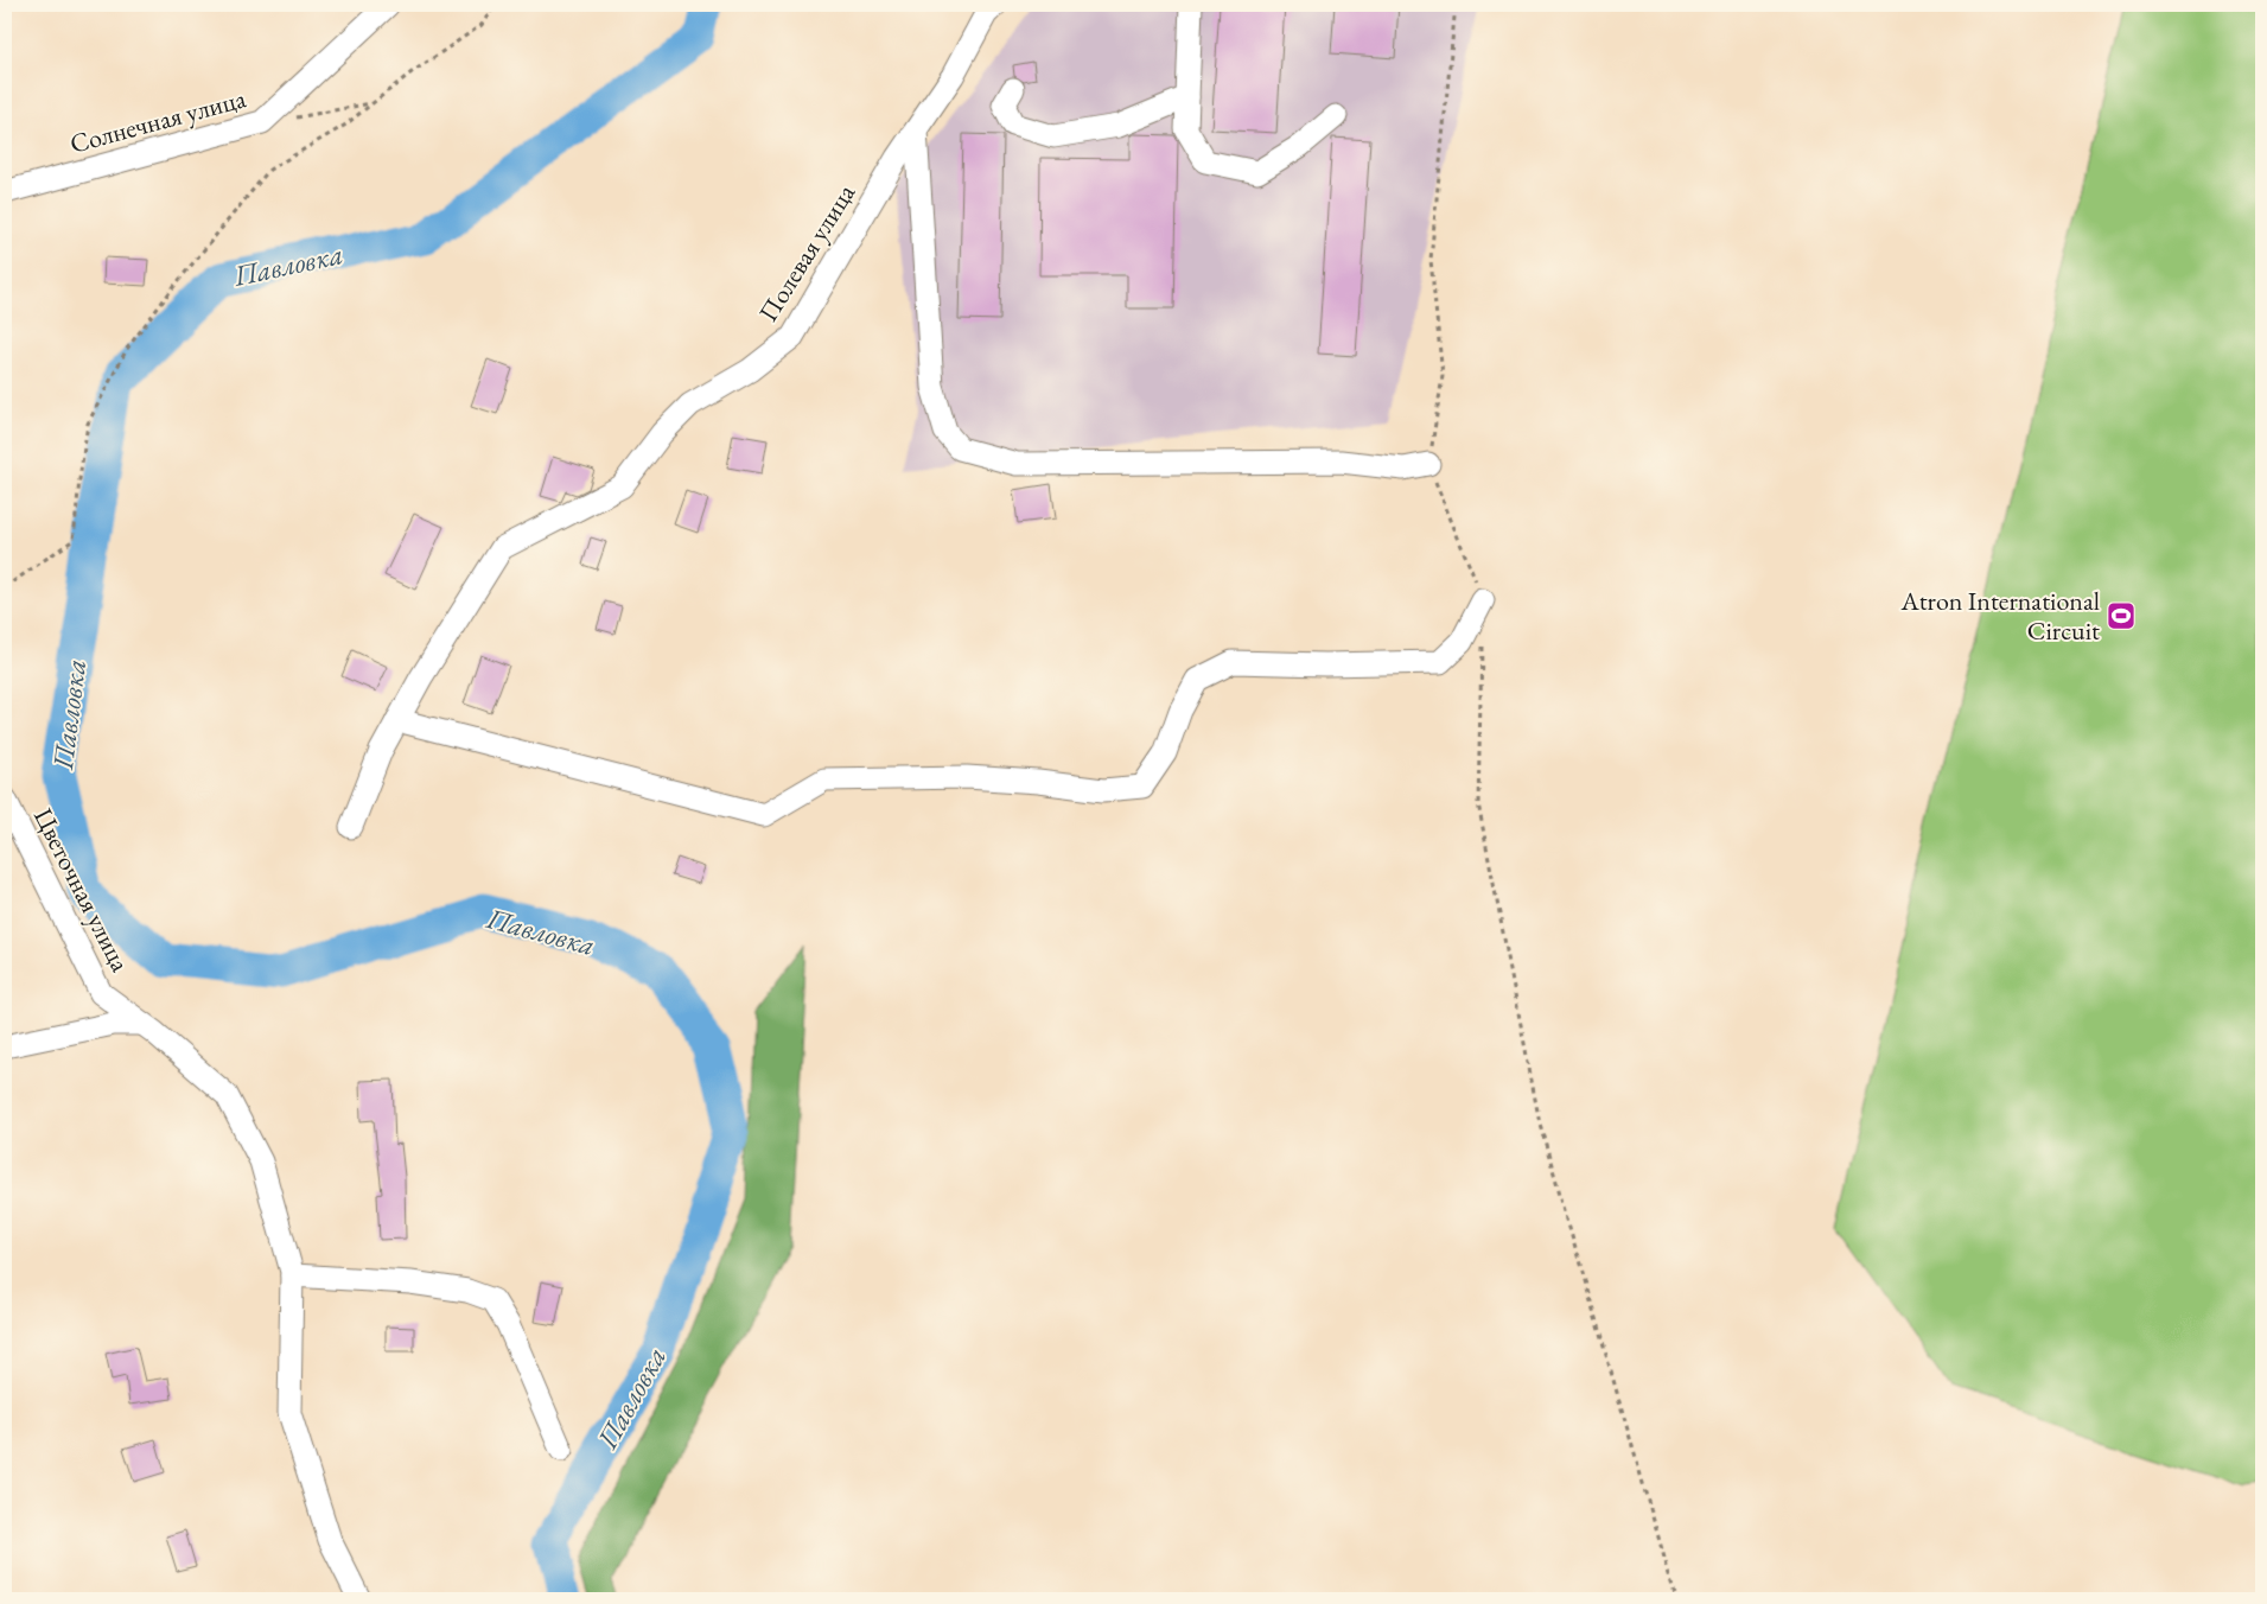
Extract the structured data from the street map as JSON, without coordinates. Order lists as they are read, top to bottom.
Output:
{
  "streets": {
    "street": ["Солнечная улица", "Полевая улица", "Цветочная улица"]
  },
  "water": ["Павловка"],
  "places": {
    "sports": ["Atron International Circuit"]
  }
}
